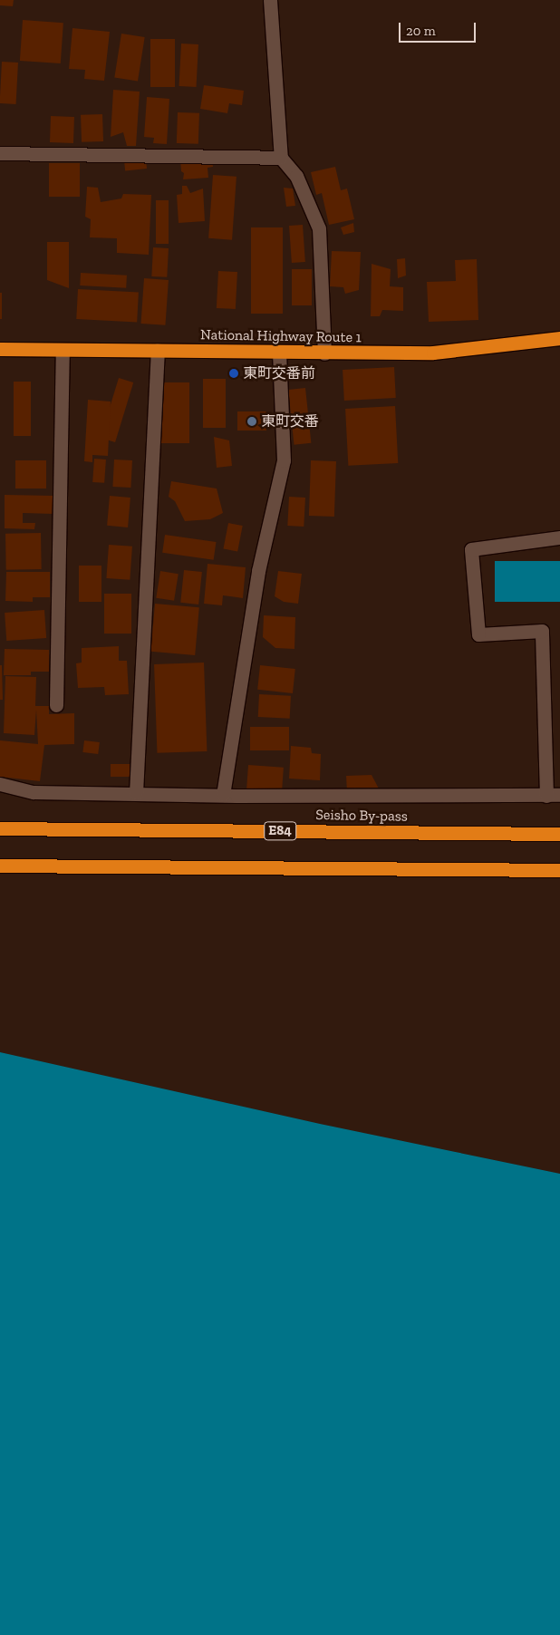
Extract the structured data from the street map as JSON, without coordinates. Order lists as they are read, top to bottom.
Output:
{
  "streets": {
    "highway": ["National Highway Route 1", "Seisho By-pass", "E84"]
  },
  "places": ["東町交番前", "東町交番"],
  "scale_bar": "20 m"
}
